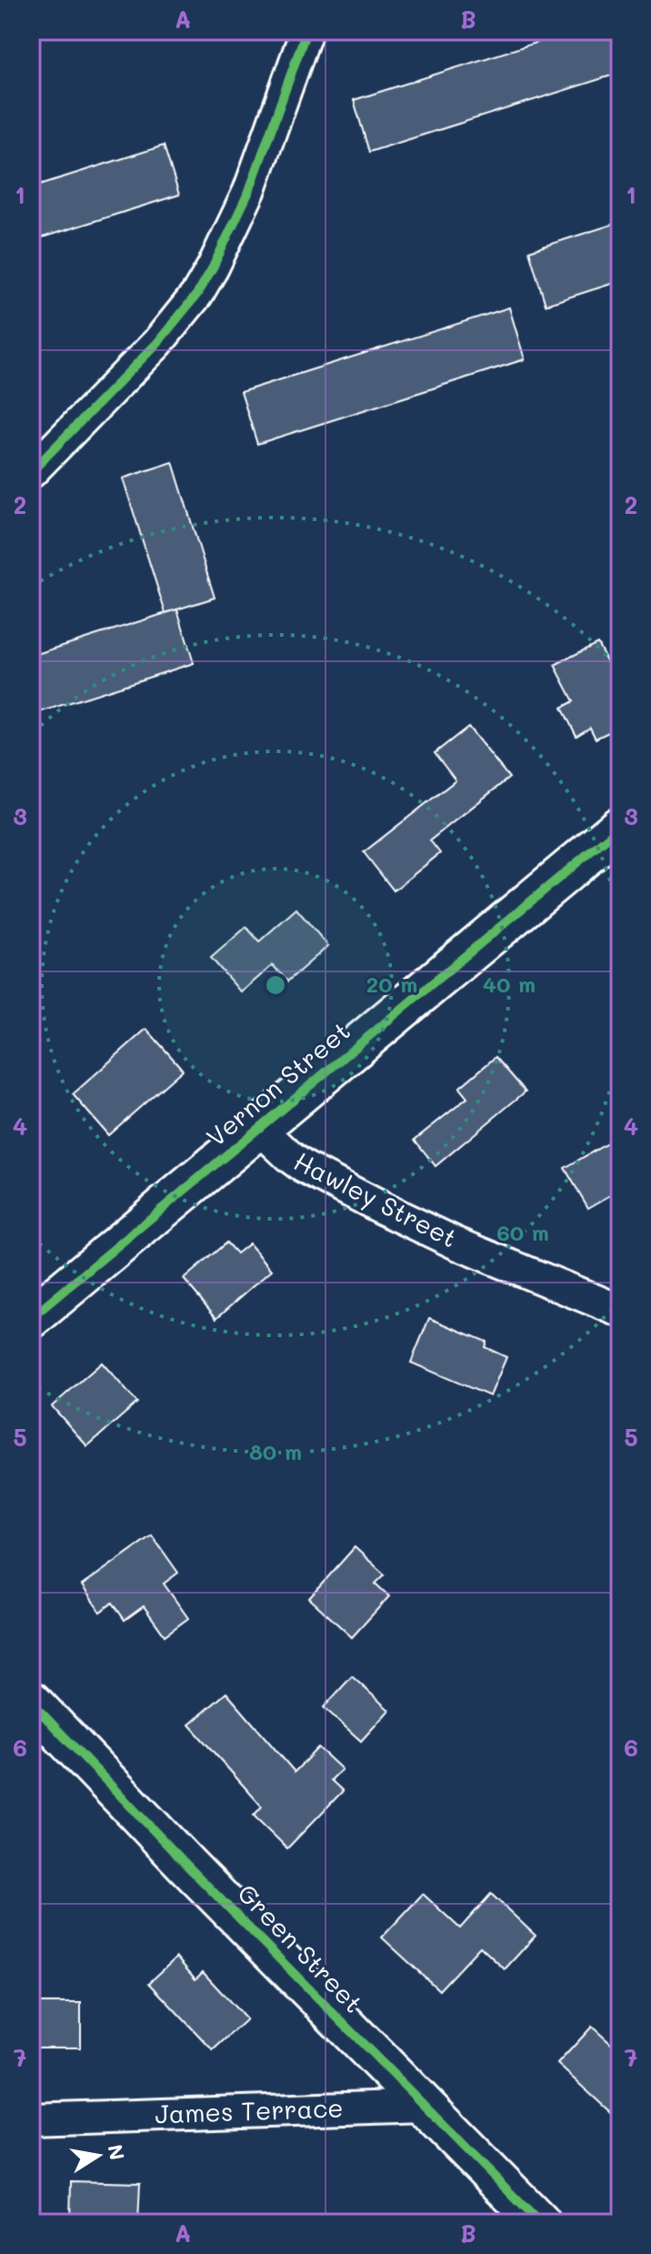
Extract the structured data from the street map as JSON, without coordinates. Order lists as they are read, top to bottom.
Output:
{
  "streets": {
    "street": [
      "Vernon Street",
      "Hawley Street",
      "Green Street",
      "James Terrace"
    ]
  },
  "crossings": [
    ["Vernon Street", "Hawley Street"],
    ["Green Street", "James Terrace"]
  ],
  "north": "right",
  "grid": {
    "columns": ["A", "B"],
    "rows": [
      "1",
      "2",
      "3",
      "4",
      "5",
      "6",
      "7"
    ]
  },
  "rings": [
    "20 m",
    "40 m",
    "60 m",
    "80 m"
  ]
}
